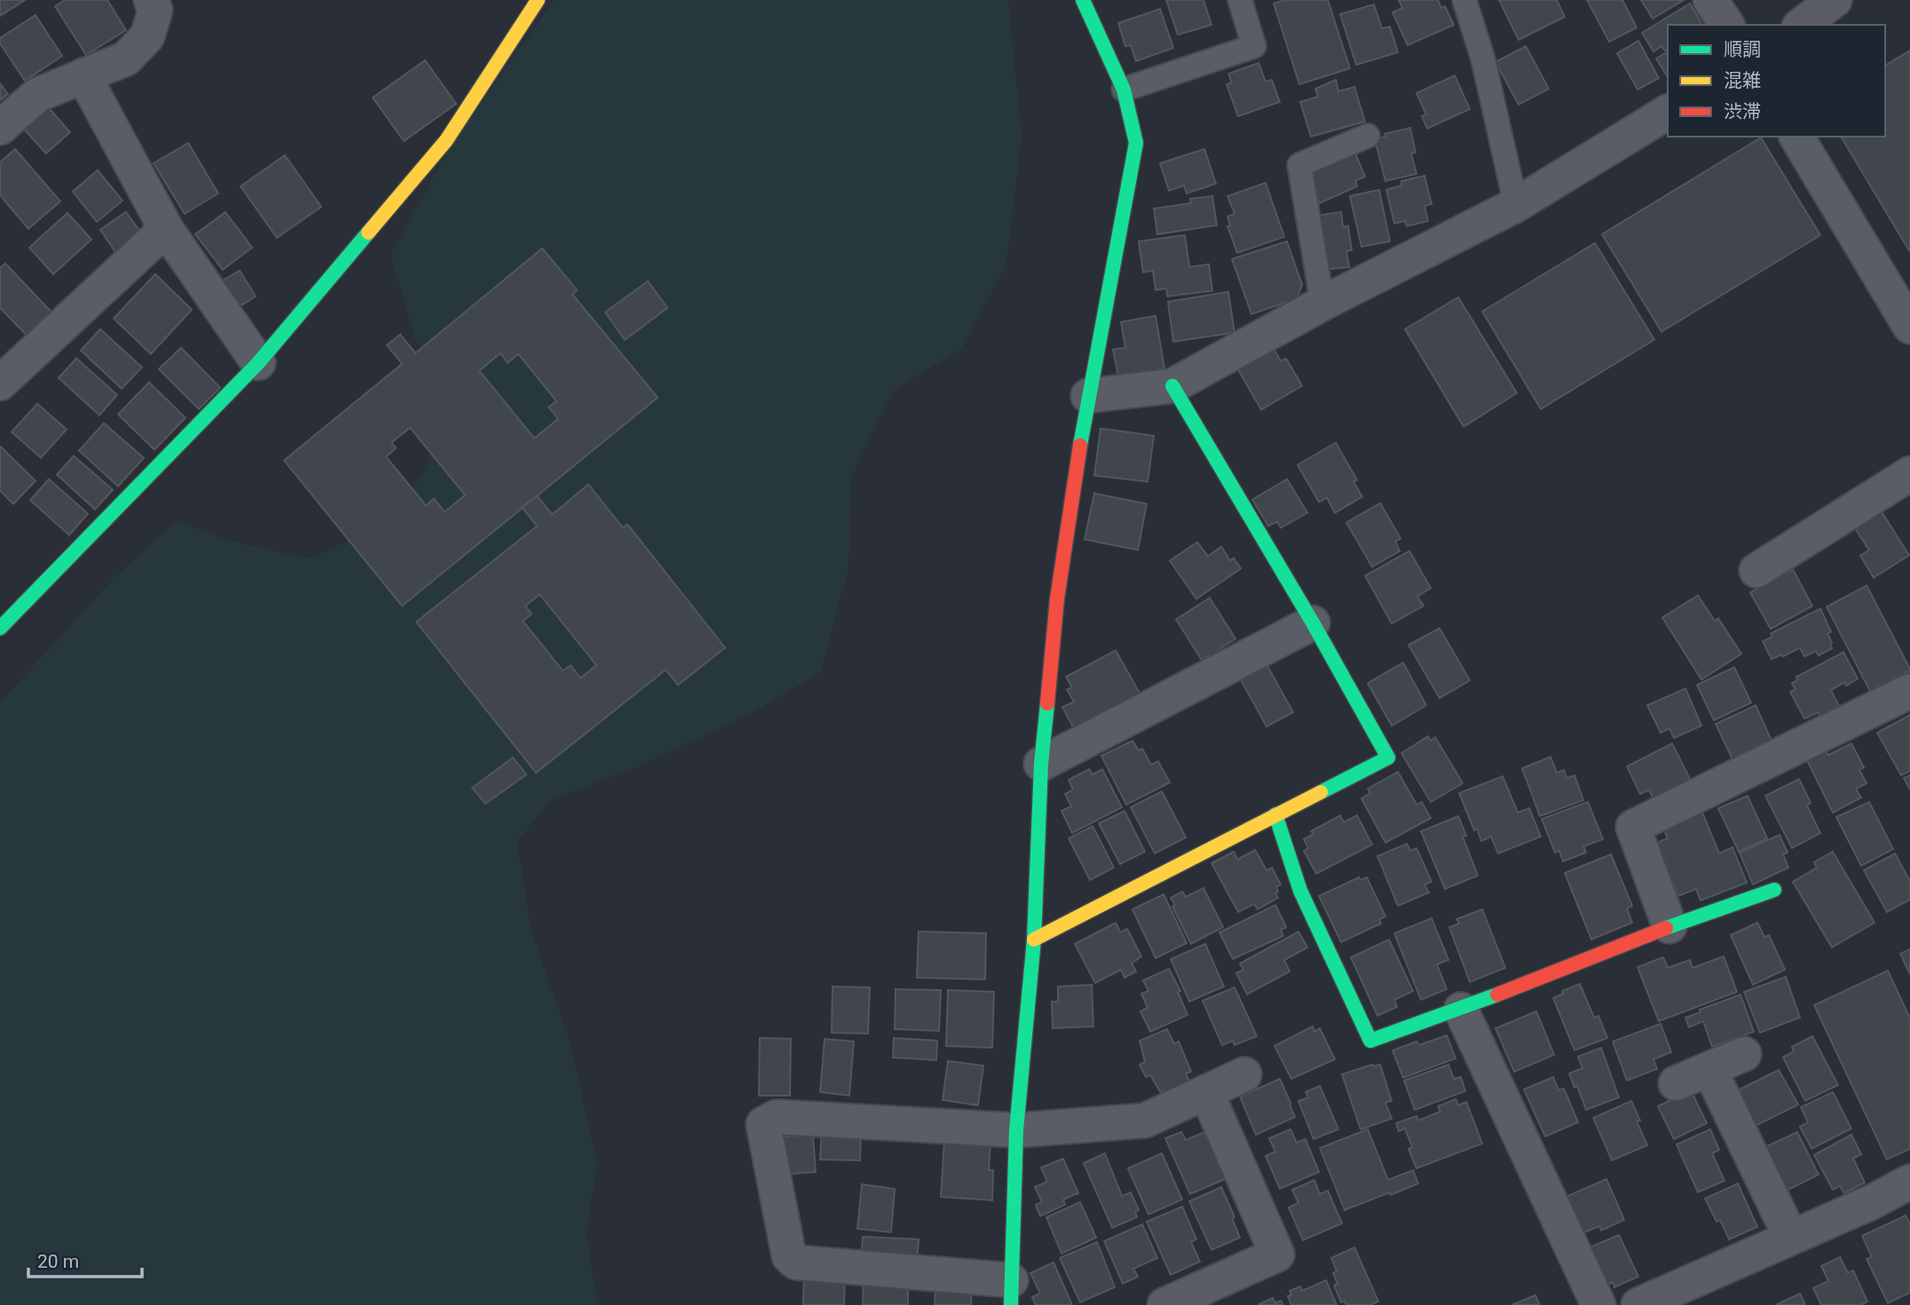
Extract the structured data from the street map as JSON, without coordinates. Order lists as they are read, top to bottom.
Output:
{
  "legend": ["順調", "混雑", "渋滞"],
  "scale_bar": "20 m"
}
